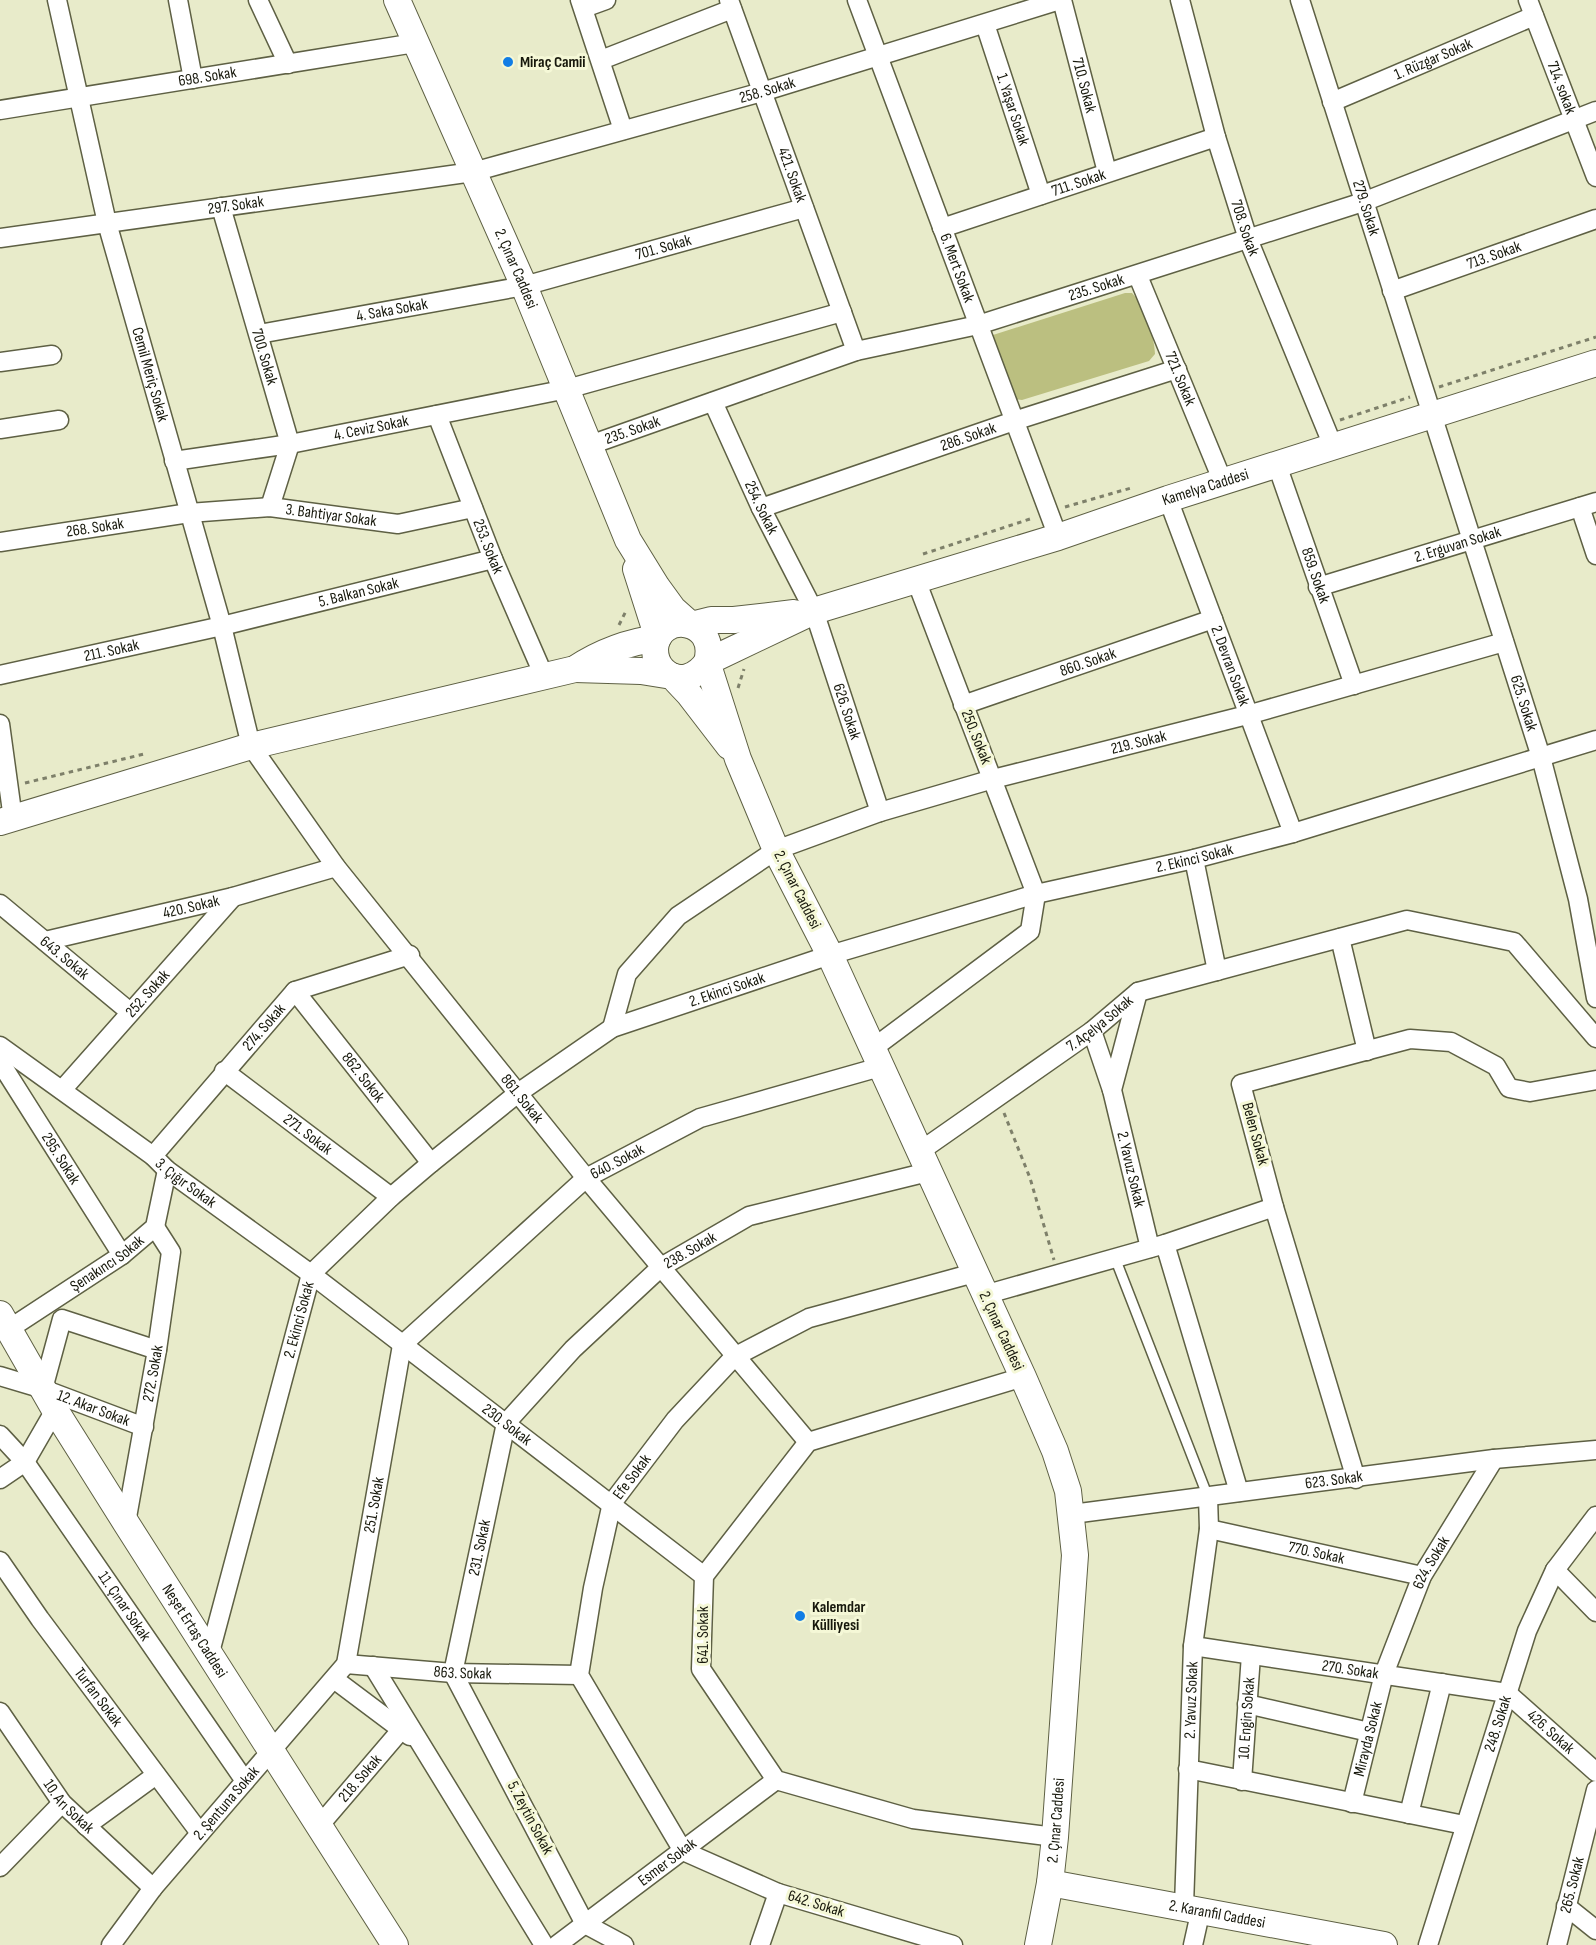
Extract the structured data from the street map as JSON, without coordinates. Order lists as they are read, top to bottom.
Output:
{
  "streets": {
    "main road": [
      "2. Çınar Caddesi",
      "Kamelya Caddesi",
      "Neşet Ertaş Caddesi",
      "2. Karanfil Caddesi"
    ],
    "street": [
      "1. Rüzgar Sokak",
      "698. Sokak",
      "710. Sokak",
      "714. sokak",
      "258. Sokak",
      "1. Yaşar Sokak",
      "421. Sokak",
      "711. Sokak",
      "297. Sokak",
      "279. Sokak",
      "708. Sokak",
      "701. Sokak",
      "713. Sokak",
      "6. Mert Sokak",
      "235. Sokak",
      "4. Saka Sokak",
      "700. Sokak",
      "Cemil Meriç Sokak",
      "721. Sokak",
      "4. Ceviz Sokak",
      "286. Sokak",
      "254. Sokak",
      "3. Bahtiyar Sokak",
      "268. Sokak",
      "2. Erguvan Sokak",
      "253. Sokak",
      "859. Sokak",
      "5. Balkan Sokak",
      "211. Sokak",
      "860. Sokak",
      "2. Devran Sokak",
      "625. Sokak",
      "626. Sokak",
      "250. Sokak",
      "219. Sokak",
      "2. Ekinci Sokak",
      "420. Sokak",
      "643. Sokak",
      "252. Sokak",
      "7. Açelya Sokak",
      "274. Sokak",
      "862. Sokok",
      "861. Sokak",
      "271. Sokak",
      "Belen Sokak",
      "295. Sokak",
      "640. Sokak",
      "2. Yavuz Sokak",
      "3. Çığır Sokak",
      "238. Sokak",
      "Şenakıncı Sokak",
      "272. Sokak",
      "12. Akar Sokak",
      "230. Sokak",
      "Efe Sokak",
      "623. Sokak",
      "251. Sokak",
      "231. Sokak",
      "770. Sokak",
      "624. Sokak",
      "11. Çınar Sokak",
      "641. Sokak",
      "270. Sokak",
      "863. Sokak",
      "Turfan Sokak",
      "10. Engin Sokak",
      "248. Sokak",
      "426. Sokak",
      "Mirayda Sokak",
      "218. Sokak",
      "2. Şentuna Sokak",
      "10. Arı Sokak",
      "5. Zeytin Sokak",
      "Esmer Sokak",
      "265. Sokak",
      "642. Sokak"
    ]
  },
  "crossings": [
    ["1. Rüzgar Sokak", "714. sokak"],
    ["1. Rüzgar Sokak", "279. Sokak"],
    ["698. Sokak", "2. Çınar Caddesi"],
    ["698. Sokak", "Cemil Meriç Sokak"],
    ["710. Sokak", "258. Sokak"],
    ["710. Sokak", "711. Sokak"],
    ["714. sokak", "235. Sokak"],
    ["258. Sokak", "1. Yaşar Sokak"],
    ["258. Sokak", "421. Sokak"],
    ["258. Sokak", "297. Sokak"],
    ["258. Sokak", "2. Çınar Caddesi"],
    ["258. Sokak", "6. Mert Sokak"],
    ["1. Yaşar Sokak", "711. Sokak"],
    ["421. Sokak", "701. Sokak"],
    ["421. Sokak", "235. Sokak"],
    ["711. Sokak", "708. Sokak"],
    ["711. Sokak", "6. Mert Sokak"],
    ["297. Sokak", "2. Çınar Caddesi"],
    ["297. Sokak", "700. Sokak"],
    ["297. Sokak", "Cemil Meriç Sokak"],
    ["279. Sokak", "713. Sokak"],
    ["279. Sokak", "235. Sokak"],
    ["279. Sokak", "Kamelya Caddesi"],
    ["279. Sokak", "625. Sokak"],
    ["708. Sokak", "235. Sokak"],
    ["708. Sokak", "Kamelya Caddesi"],
    ["701. Sokak", "2. Çınar Caddesi"],
    ["701. Sokak", "4. Saka Sokak"],
    ["2. Çınar Caddesi", "235. Sokak"],
    ["2. Çınar Caddesi", "4. Saka Sokak"],
    ["2. Çınar Caddesi", "4. Ceviz Sokak"],
    ["2. Çınar Caddesi", "219. Sokak"],
    ["2. Çınar Caddesi", "2. Ekinci Sokak"],
    ["2. Çınar Caddesi", "7. Açelya Sokak"],
    ["2. Çınar Caddesi", "640. Sokak"],
    ["2. Çınar Caddesi", "238. Sokak"],
    ["2. Çınar Caddesi", "Efe Sokak"],
    ["2. Çınar Caddesi", "623. Sokak"],
    ["2. Çınar Caddesi", "2. Karanfil Caddesi"],
    ["6. Mert Sokak", "235. Sokak"],
    ["6. Mert Sokak", "286. Sokak"],
    ["6. Mert Sokak", "Kamelya Caddesi"],
    ["235. Sokak", "721. Sokak"],
    ["235. Sokak", "254. Sokak"],
    ["4. Saka Sokak", "700. Sokak"],
    ["700. Sokak", "4. Ceviz Sokak"],
    ["Cemil Meriç Sokak", "4. Ceviz Sokak"],
    ["Cemil Meriç Sokak", "3. Bahtiyar Sokak"],
    ["Cemil Meriç Sokak", "268. Sokak"],
    ["Cemil Meriç Sokak", "5. Balkan Sokak"],
    ["Cemil Meriç Sokak", "211. Sokak"],
    ["Cemil Meriç Sokak", "861. Sokak"],
    ["721. Sokak", "286. Sokak"],
    ["721. Sokak", "Kamelya Caddesi"],
    ["4. Ceviz Sokak", "253. Sokak"],
    ["286. Sokak", "254. Sokak"],
    ["Kamelya Caddesi", "254. Sokak"],
    ["Kamelya Caddesi", "859. Sokak"],
    ["Kamelya Caddesi", "2. Devran Sokak"],
    ["Kamelya Caddesi", "625. Sokak"],
    ["Kamelya Caddesi", "626. Sokak"],
    ["Kamelya Caddesi", "250. Sokak"],
    ["254. Sokak", "626. Sokak"],
    ["3. Bahtiyar Sokak", "268. Sokak"],
    ["3. Bahtiyar Sokak", "253. Sokak"],
    ["2. Erguvan Sokak", "859. Sokak"],
    ["2. Erguvan Sokak", "625. Sokak"],
    ["253. Sokak", "5. Balkan Sokak"],
    ["859. Sokak", "219. Sokak"],
    ["5. Balkan Sokak", "211. Sokak"],
    ["860. Sokak", "2. Devran Sokak"],
    ["860. Sokak", "250. Sokak"],
    ["2. Devran Sokak", "219. Sokak"],
    ["2. Devran Sokak", "2. Ekinci Sokak"],
    ["625. Sokak", "219. Sokak"],
    ["625. Sokak", "2. Ekinci Sokak"],
    ["626. Sokak", "219. Sokak"],
    ["250. Sokak", "219. Sokak"],
    ["250. Sokak", "2. Ekinci Sokak"],
    ["219. Sokak", "2. Ekinci Sokak"],
    ["2. Ekinci Sokak", "862. Sokok"],
    ["2. Ekinci Sokak", "861. Sokak"],
    ["2. Ekinci Sokak", "271. Sokak"],
    ["2. Ekinci Sokak", "3. Çığır Sokak"],
    ["2. Ekinci Sokak", "230. Sokak"],
    ["2. Ekinci Sokak", "Neşet Ertaş Caddesi"],
    ["420. Sokak", "643. Sokak"],
    ["420. Sokak", "252. Sokak"],
    ["420. Sokak", "861. Sokak"],
    ["643. Sokak", "252. Sokak"],
    ["252. Sokak", "3. Çığır Sokak"],
    ["7. Açelya Sokak", "2. Yavuz Sokak"],
    ["7. Açelya Sokak", "238. Sokak"],
    ["274. Sokak", "862. Sokok"],
    ["274. Sokak", "861. Sokak"],
    ["274. Sokak", "271. Sokak"],
    ["274. Sokak", "3. Çığır Sokak"],
    ["861. Sokak", "640. Sokak"],
    ["861. Sokak", "238. Sokak"],
    ["861. Sokak", "Efe Sokak"],
    ["Belen Sokak", "623. Sokak"],
    ["295. Sokak", "Şenakıncı Sokak"],
    ["640. Sokak", "230. Sokak"],
    ["640. Sokak", "251. Sokak"],
    ["2. Yavuz Sokak", "623. Sokak"],
    ["2. Yavuz Sokak", "770. Sokak"],
    ["2. Yavuz Sokak", "270. Sokak"],
    ["2. Yavuz Sokak", "2. Karanfil Caddesi"],
    ["3. Çığır Sokak", "Şenakıncı Sokak"],
    ["3. Çığır Sokak", "230. Sokak"],
    ["238. Sokak", "230. Sokak"],
    ["238. Sokak", "231. Sokak"],
    ["Şenakıncı Sokak", "272. Sokak"],
    ["Şenakıncı Sokak", "Neşet Ertaş Caddesi"],
    ["272. Sokak", "12. Akar Sokak"],
    ["272. Sokak", "Neşet Ertaş Caddesi"],
    ["12. Akar Sokak", "Neşet Ertaş Caddesi"],
    ["230. Sokak", "Efe Sokak"],
    ["230. Sokak", "251. Sokak"],
    ["230. Sokak", "231. Sokak"],
    ["230. Sokak", "641. Sokak"],
    ["Efe Sokak", "863. Sokak"],
    ["623. Sokak", "624. Sokak"],
    ["251. Sokak", "863. Sokak"],
    ["251. Sokak", "2. Şentuna Sokak"],
    ["231. Sokak", "863. Sokak"],
    ["231. Sokak", "5. Zeytin Sokak"],
    ["770. Sokak", "624. Sokak"],
    ["624. Sokak", "270. Sokak"],
    ["624. Sokak", "Mirayda Sokak"],
    ["11. Çınar Sokak", "2. Şentuna Sokak"],
    ["Neşet Ertaş Caddesi", "218. Sokak"],
    ["Neşet Ertaş Caddesi", "2. Şentuna Sokak"],
    ["641. Sokak", "Esmer Sokak"],
    ["270. Sokak", "10. Engin Sokak"],
    ["270. Sokak", "248. Sokak"],
    ["270. Sokak", "426. Sokak"],
    ["270. Sokak", "Mirayda Sokak"],
    ["863. Sokak", "2. Şentuna Sokak"],
    ["863. Sokak", "5. Zeytin Sokak"],
    ["Turfan Sokak", "2. Şentuna Sokak"],
    ["248. Sokak", "426. Sokak"],
    ["2. Şentuna Sokak", "10. Arı Sokak"],
    ["5. Zeytin Sokak", "Esmer Sokak"],
    ["Esmer Sokak", "642. Sokak"]
  ],
  "places": ["Miraç Camii", "Kalemdar Külliyesi"]
}
